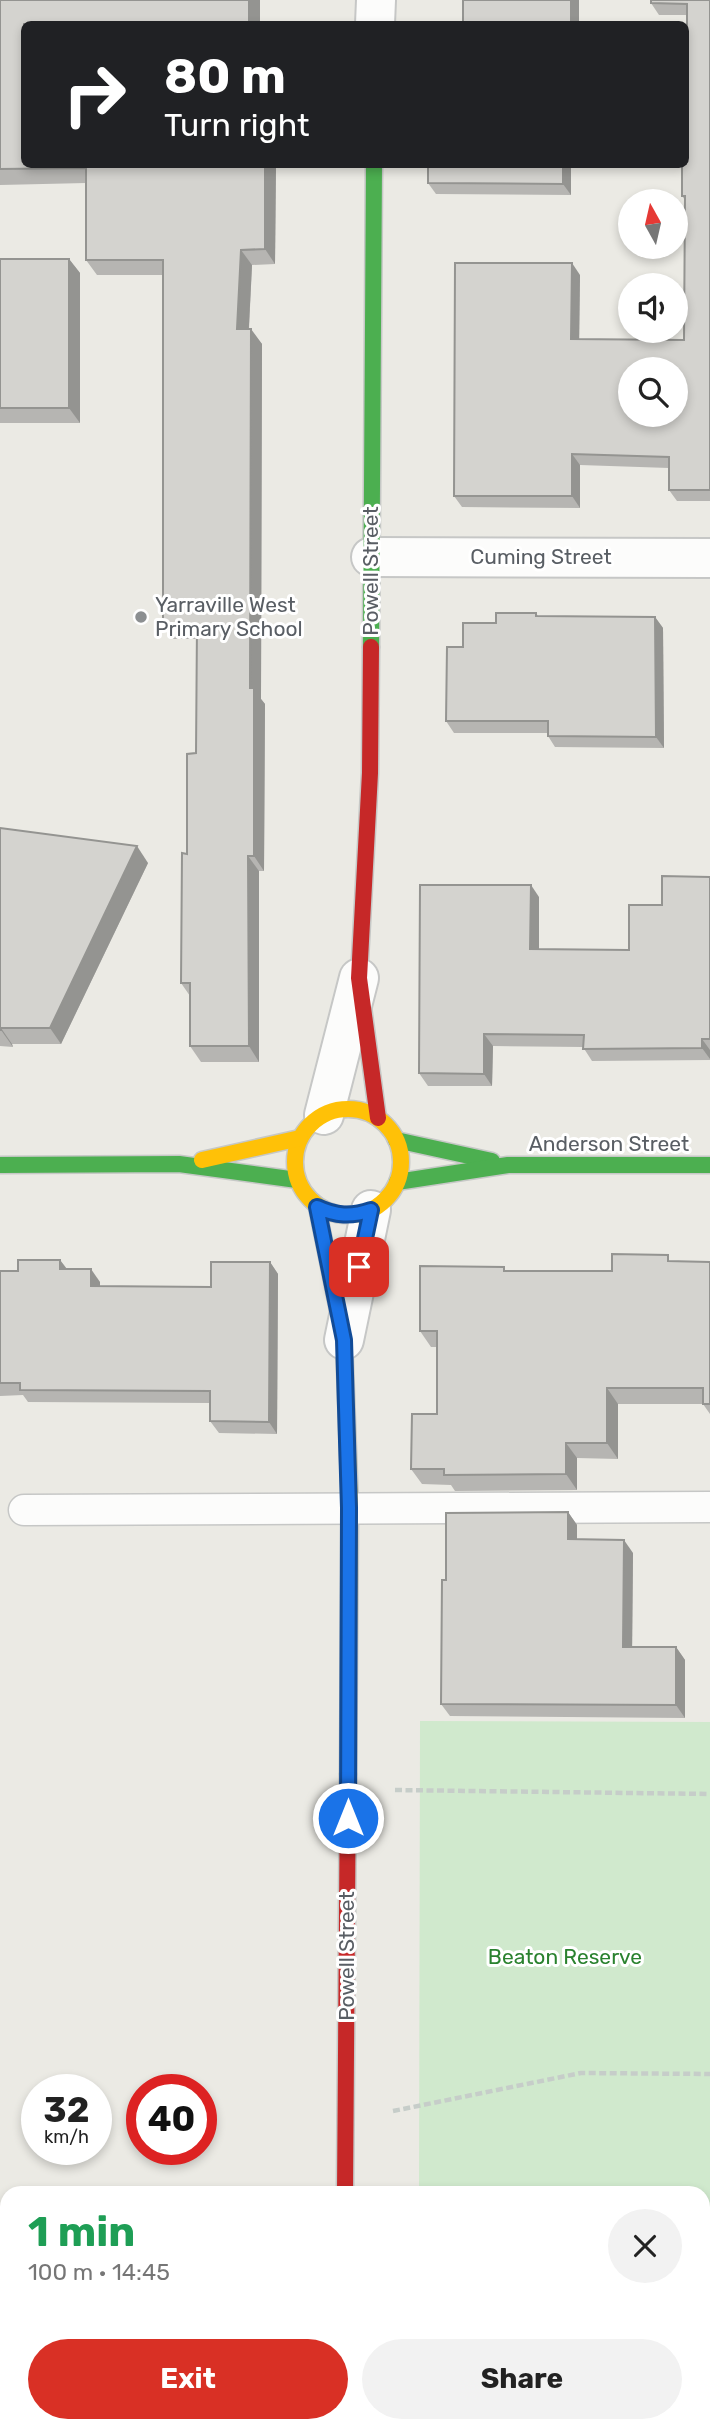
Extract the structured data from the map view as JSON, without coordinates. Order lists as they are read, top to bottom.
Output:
{
  "streets": {
    "street": ["Cuming Street", "Powell Street", "Anderson Street"]
  },
  "crossings": [
    ["Cuming Street", "Powell Street"],
    ["Powell Street", "Anderson Street"]
  ],
  "parks": ["Beaton Reserve"],
  "places": ["Yarraville West Primary School"],
  "north": "top",
  "page": {
    "turn": ["80 m", "Turn right"],
    "speed": "32 km/h",
    "limit": "40",
    "heading": ["1 min", "100 m · 14:45"],
    "buttons": ["Exit", "Share"]
  }
}
